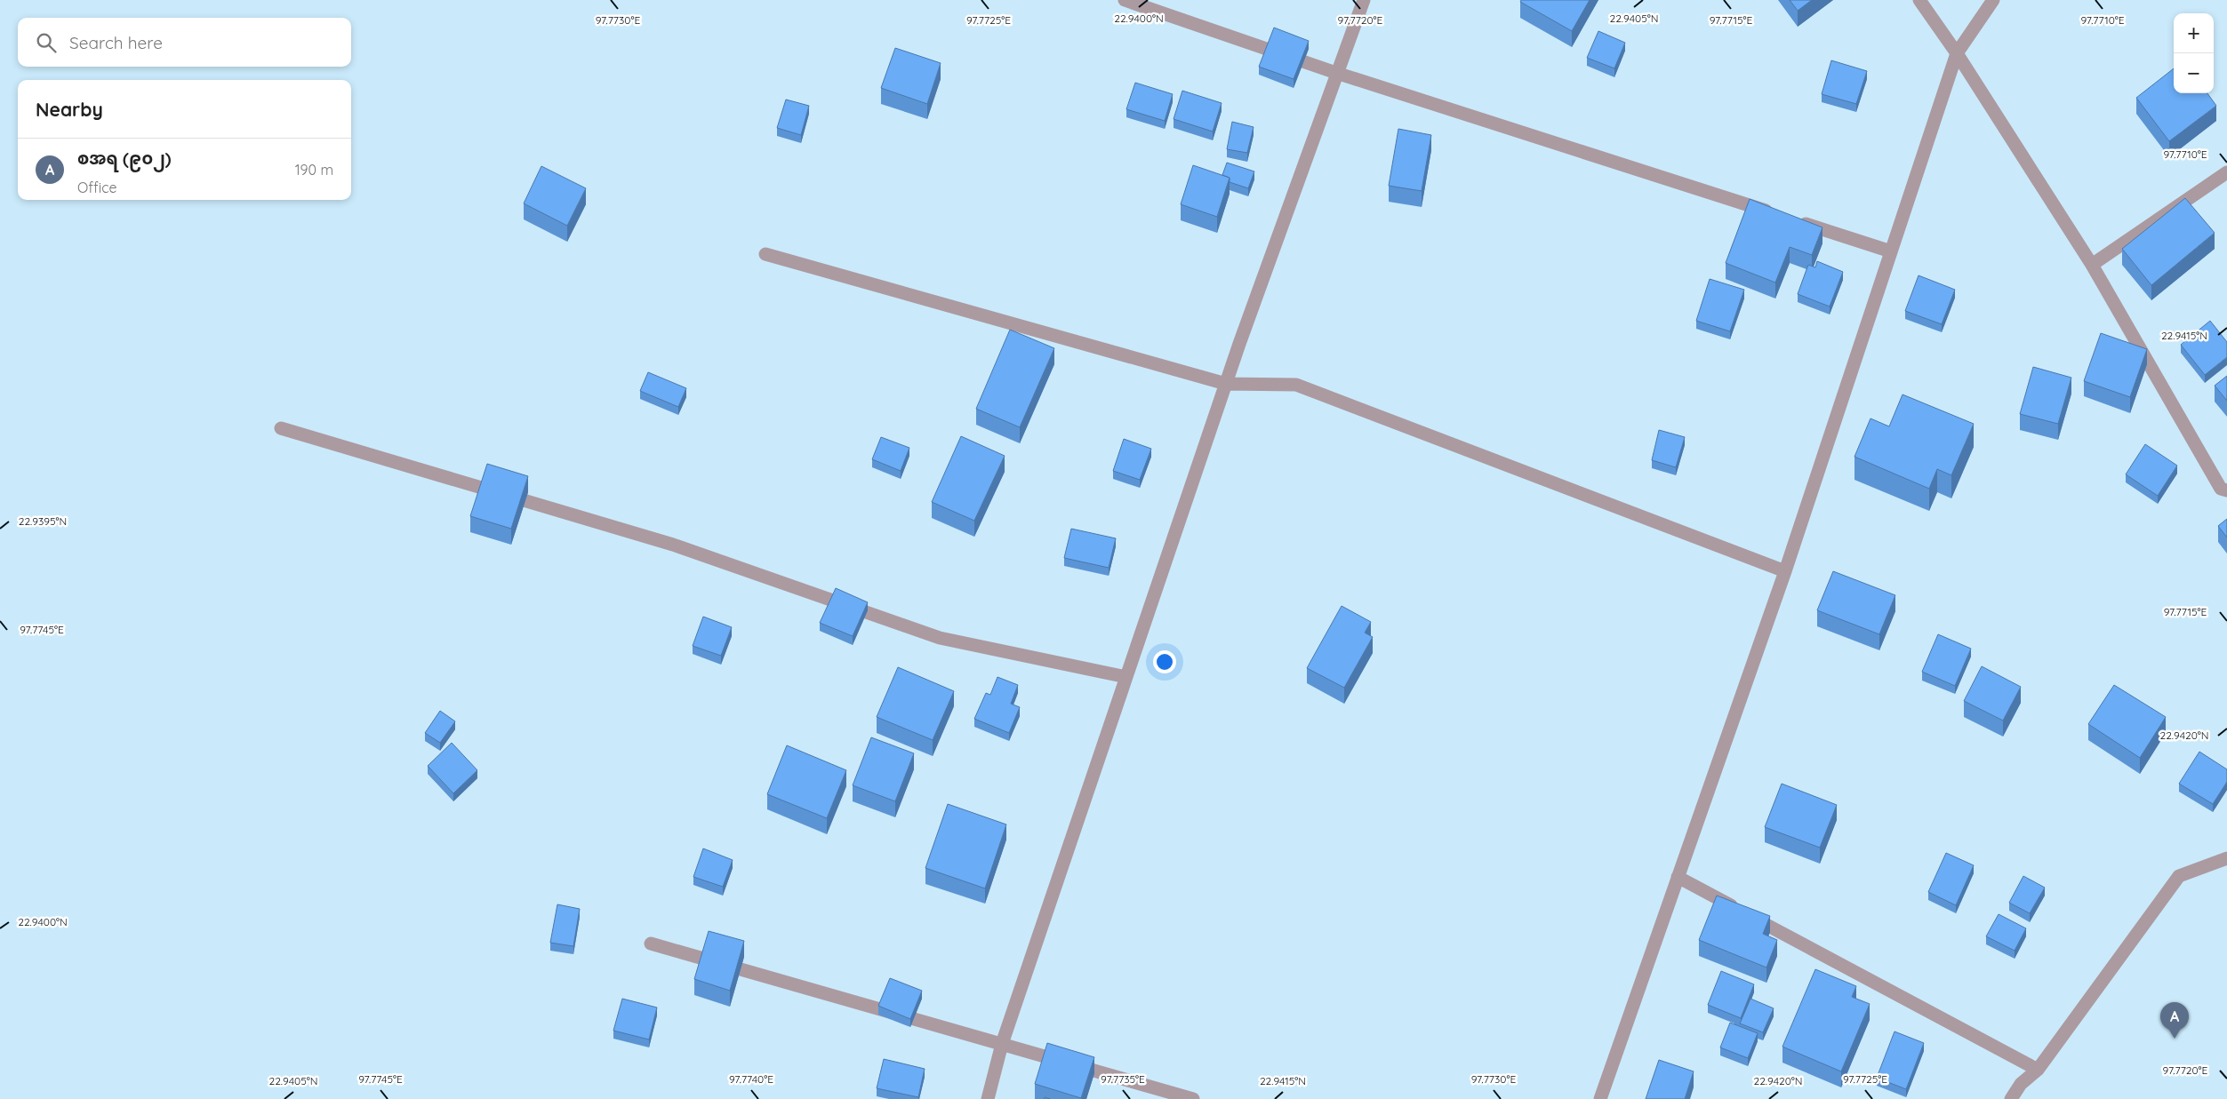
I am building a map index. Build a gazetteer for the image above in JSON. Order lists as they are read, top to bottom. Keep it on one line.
{"page":{"map_buttons":["+","−"],"search":"Search here","heading":"Nearby","list":[{"mark":"A","name":"စအရ (၉၀၂)","note":"Office","value":"190 m"}],"pins":"A"},"coordinates":["22.9400°N","22.9405°N","97.7730°E","97.7720°E","97.7715°E","97.7710°E","97.7725°E","22.9415°N","22.9395°N","97.7745°E","22.9420°N","97.7740°E","97.7735°E"]}
